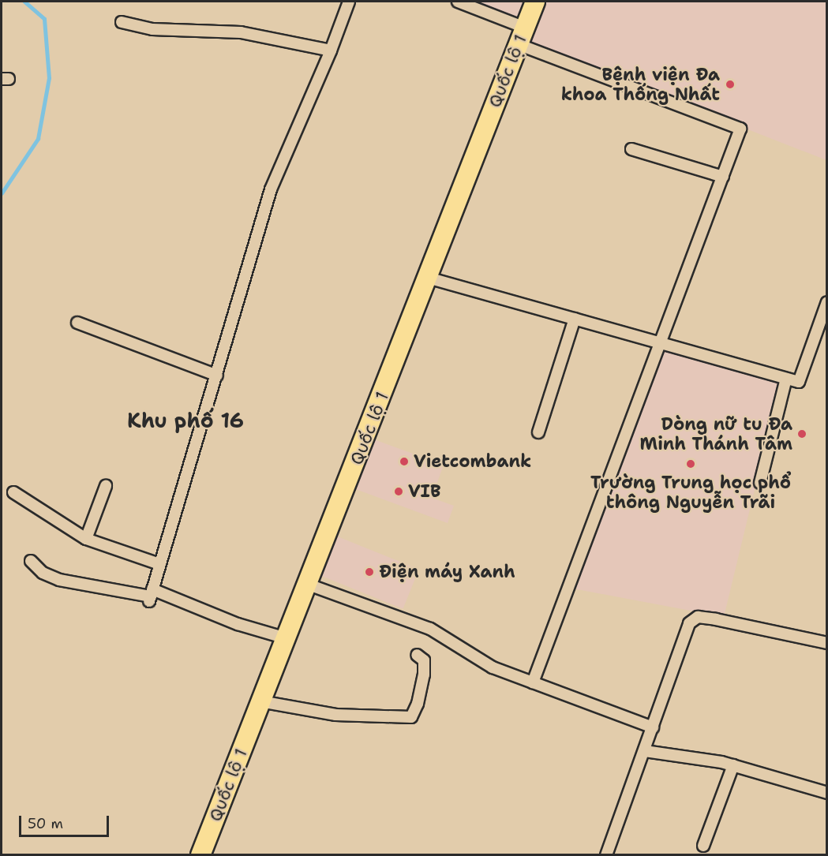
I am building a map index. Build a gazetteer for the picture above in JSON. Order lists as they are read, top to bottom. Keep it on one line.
{"streets":{"highway":["Quốc lộ 1"]},"districts":["Khu phố 16"],"places":["Bệnh viện Đa khoa Thống Nhất","Dòng nữ tu Đa Minh Thánh Tâm","Vietcombank","Trường Trung học phổ thông Nguyễn Trãi","VIB","Điện máy Xanh"],"scale_bar":"50 m"}
